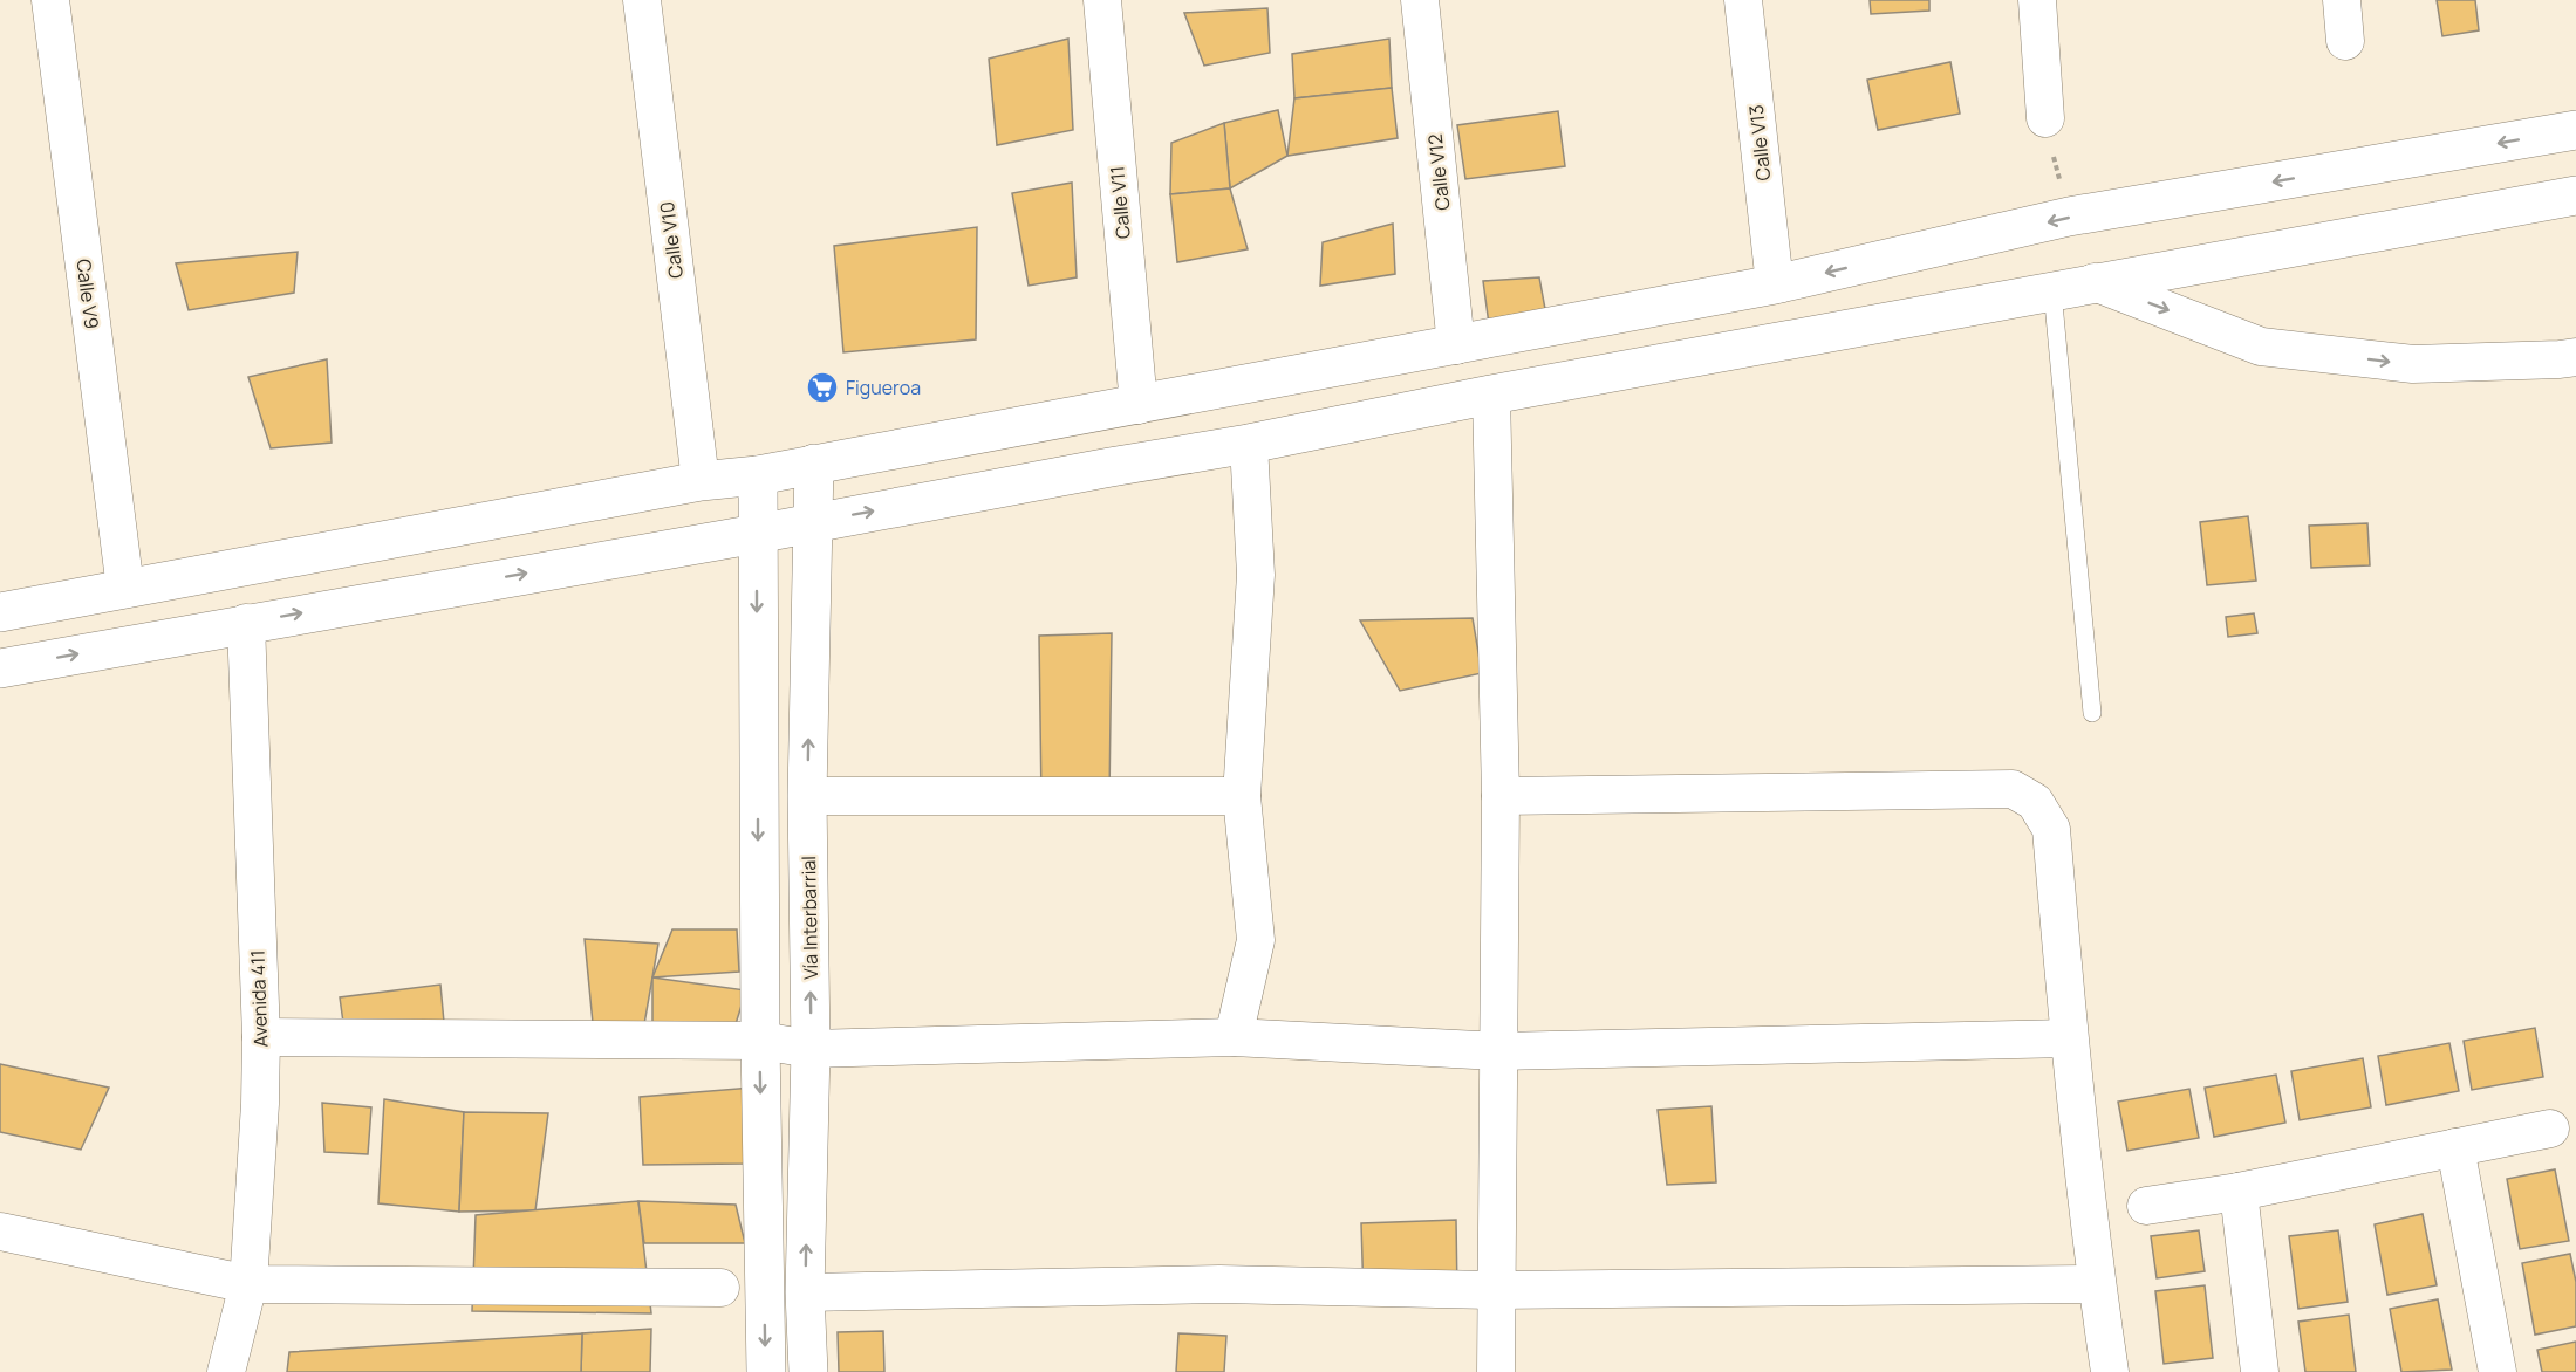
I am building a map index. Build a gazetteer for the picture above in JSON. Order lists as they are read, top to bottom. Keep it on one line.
{"streets":{"main road":["Vía Interbarrial"],"street":["Calle V13","Calle V12","Calle V11","Calle V10","Calle V9","Avenida 411"]},"places":{"supermarket":["Figueroa"]}}
